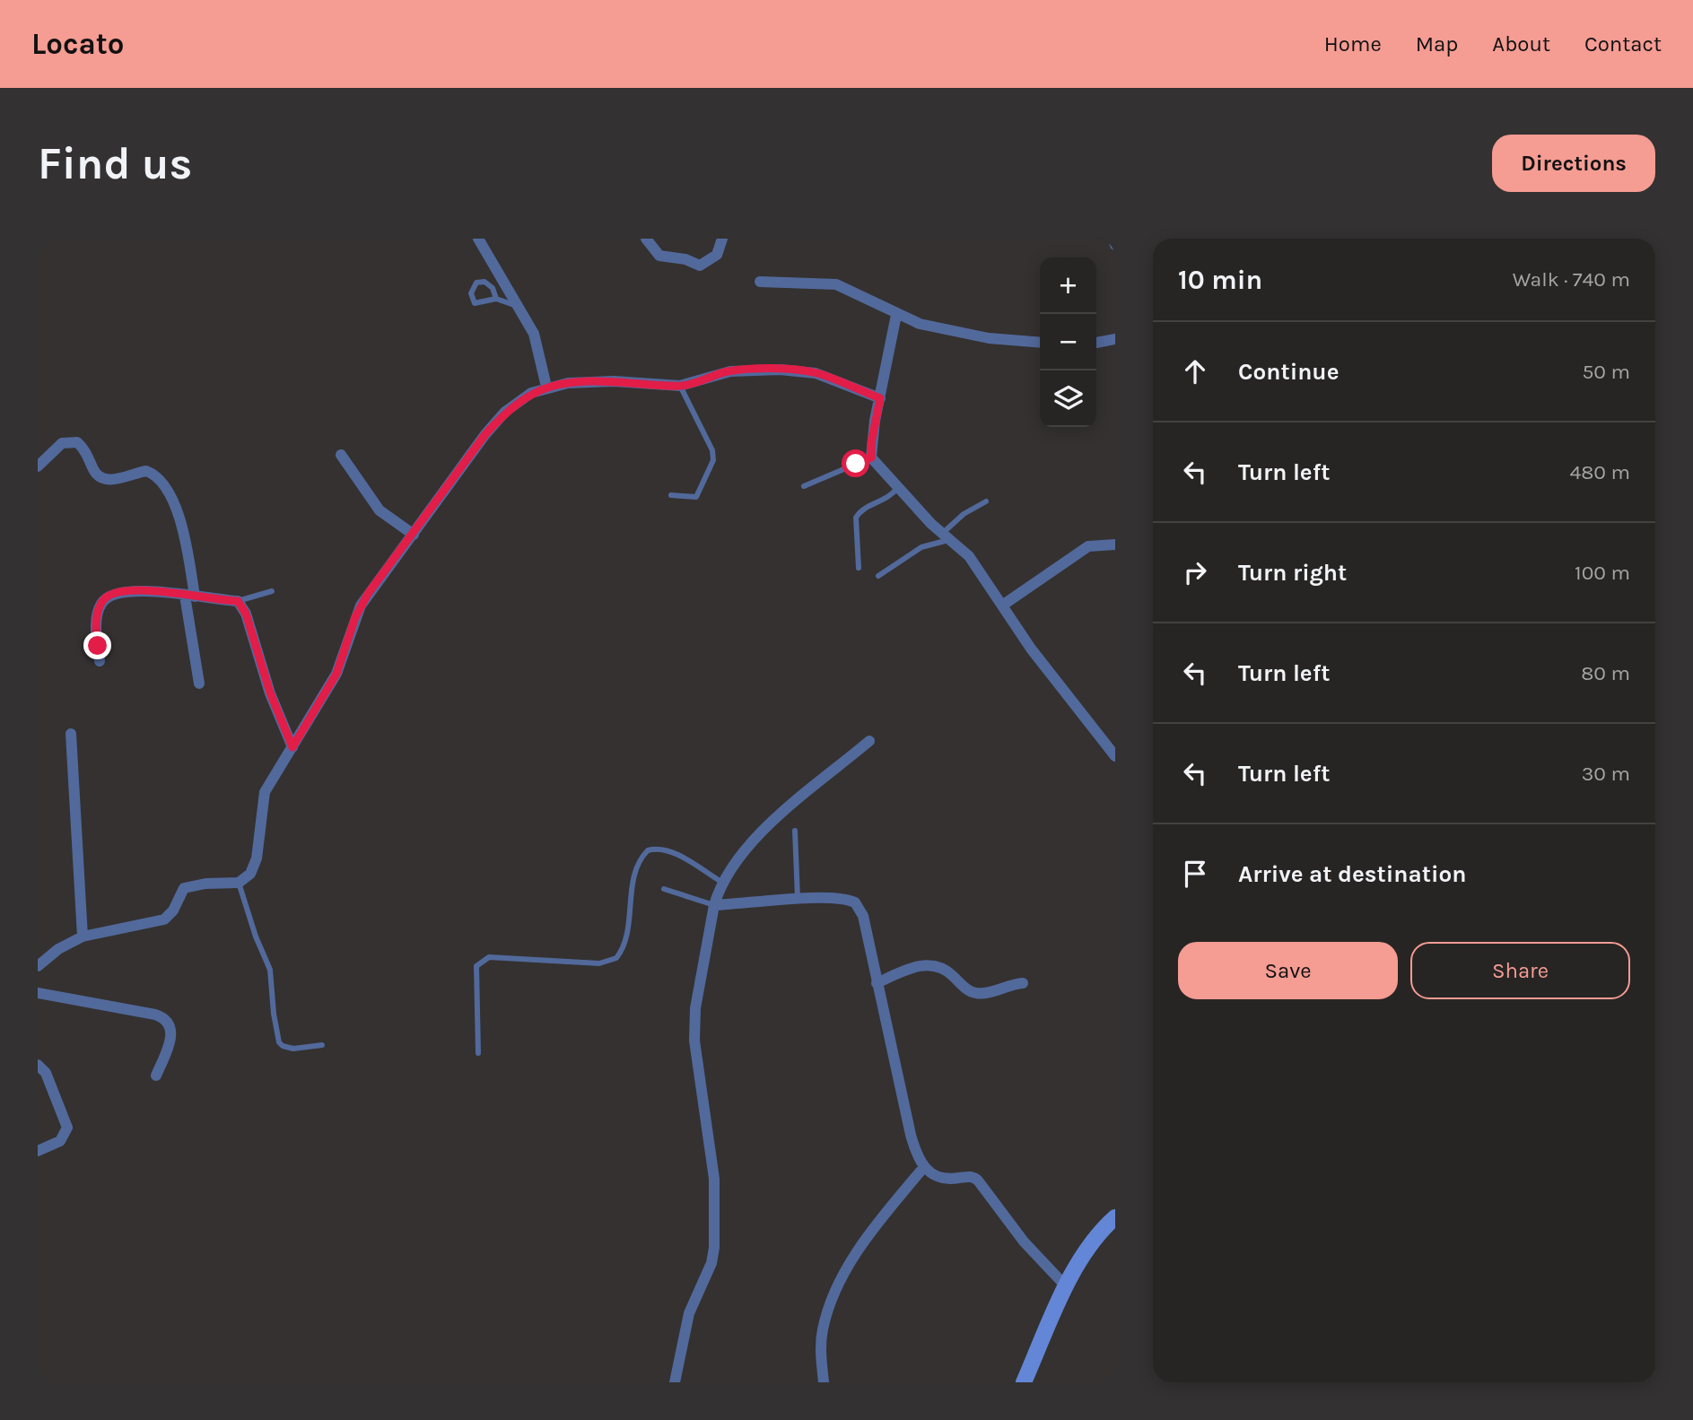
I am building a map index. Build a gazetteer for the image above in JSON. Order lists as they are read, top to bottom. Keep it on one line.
{"page":{"header":"Locato","nav":["Home","Map","About","Contact"],"buttons":["Directions",["Save","Share"]],"title":"Find us","heading":["10 min","Walk · 740 m"],"map_buttons":["+","−"],"list":[["Continue","50 m"],["Turn left","480 m"],["Turn right","100 m"],["Turn left","80 m"],["Turn left","30 m"],"Arrive at destination"]}}
